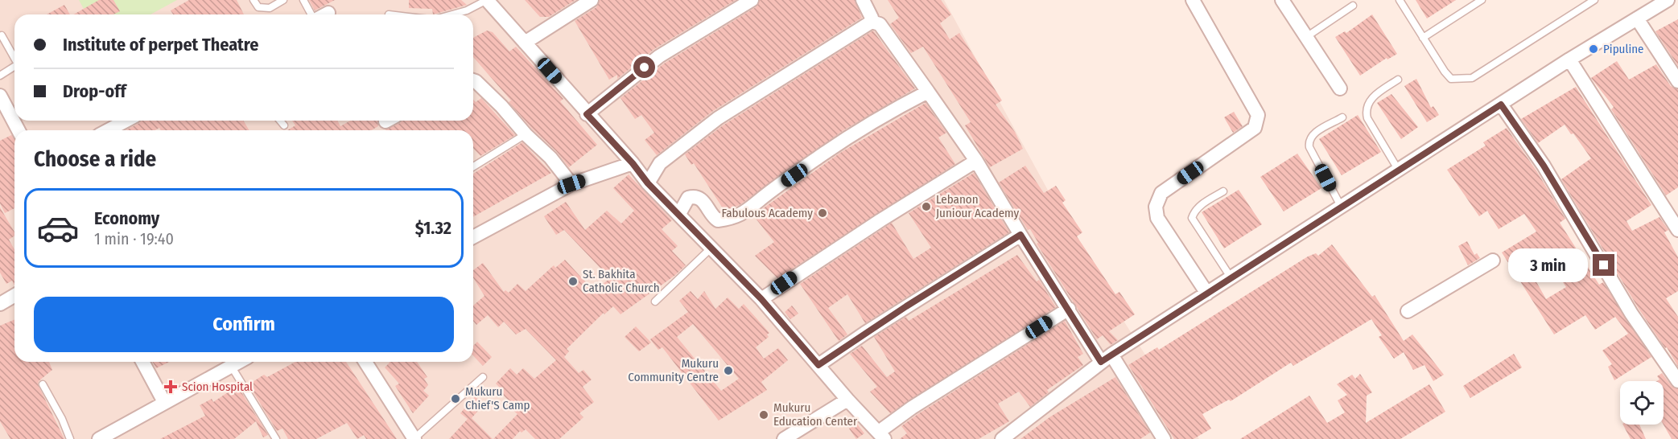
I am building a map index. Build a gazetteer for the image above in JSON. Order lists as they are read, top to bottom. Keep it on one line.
{"places":{"other":["Pipuline","Lebanon Juniour Academy","Fabulous Academy","St. Bakhita Catholic Church","Mukuru Community Centre","Mukuru Chief'S Camp","Mukuru Education Center"],"health":["Scion Hospital"]},"page":{"banner":["Institute of perpet Theatre","Drop-off"],"heading":"Choose a ride","list":[{"name":"Economy","note":"1 min · 19:40","value":"$1.32"}],"bubble":"3 min","buttons":"Confirm"}}
